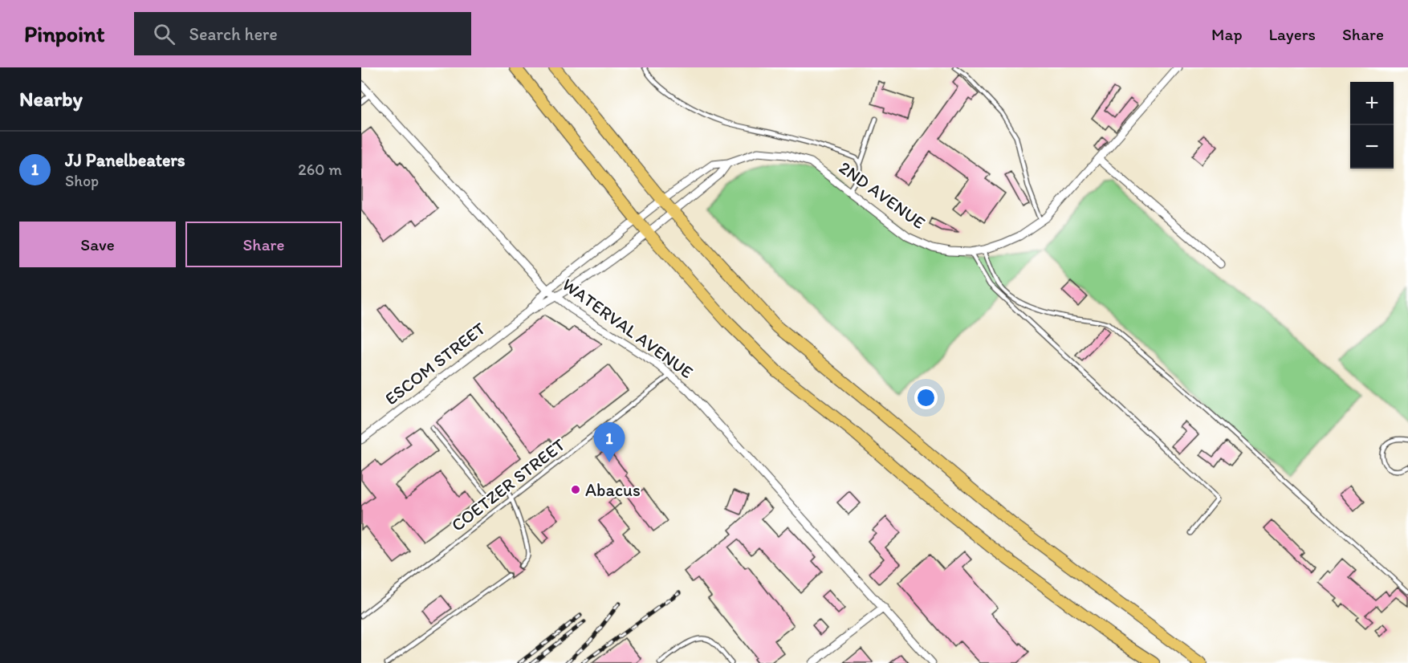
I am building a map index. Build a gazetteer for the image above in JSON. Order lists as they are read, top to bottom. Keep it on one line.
{"streets":{"street":["2ND AVENUE","WATERVAL AVENUE","ESCOM STREET"],"lane":["COETZER STREET"]},"crossings":[["2ND AVENUE","ESCOM STREET"],["WATERVAL AVENUE","ESCOM STREET"],["WATERVAL AVENUE","COETZER STREET"]],"places":["Abacus"],"page":{"header":"Pinpoint","search":"Search here","nav":["Map","Layers","Share"],"heading":"Nearby","map_buttons":["+","−"],"list":[{"mark":"1","name":"JJ Panelbeaters","note":"Shop","value":"260 m"}],"buttons":["Save","Share"],"pins":"1"}}
